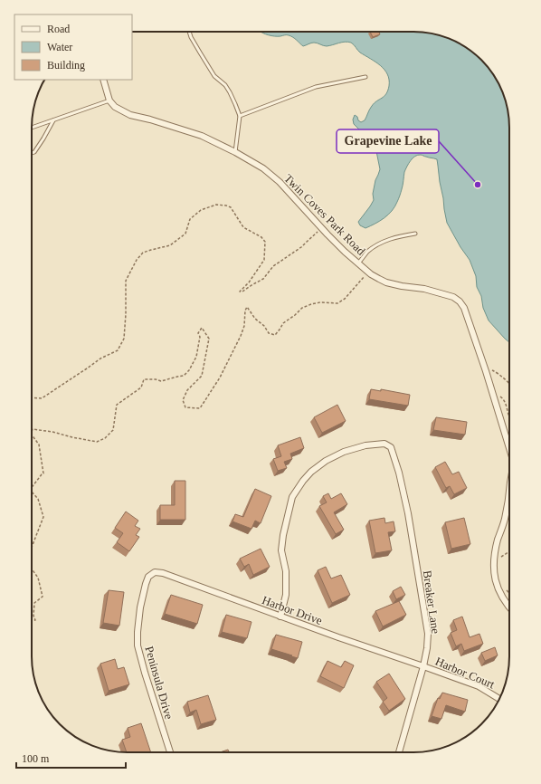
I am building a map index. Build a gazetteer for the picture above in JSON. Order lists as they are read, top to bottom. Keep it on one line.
{"streets":{"street":["Twin Coves Park Road","Breaker Lane","Harbor Drive","Harbor Court","Peninsula Drive"]},"crossings":[["Breaker Lane","Harbor Drive"],["Breaker Lane","Harbor Court"],["Harbor Drive","Harbor Court"],["Harbor Drive","Peninsula Drive"]],"places":["Grapevine Lake"],"legend":["Road","Water","Building"],"scale_bar":"100 m"}
